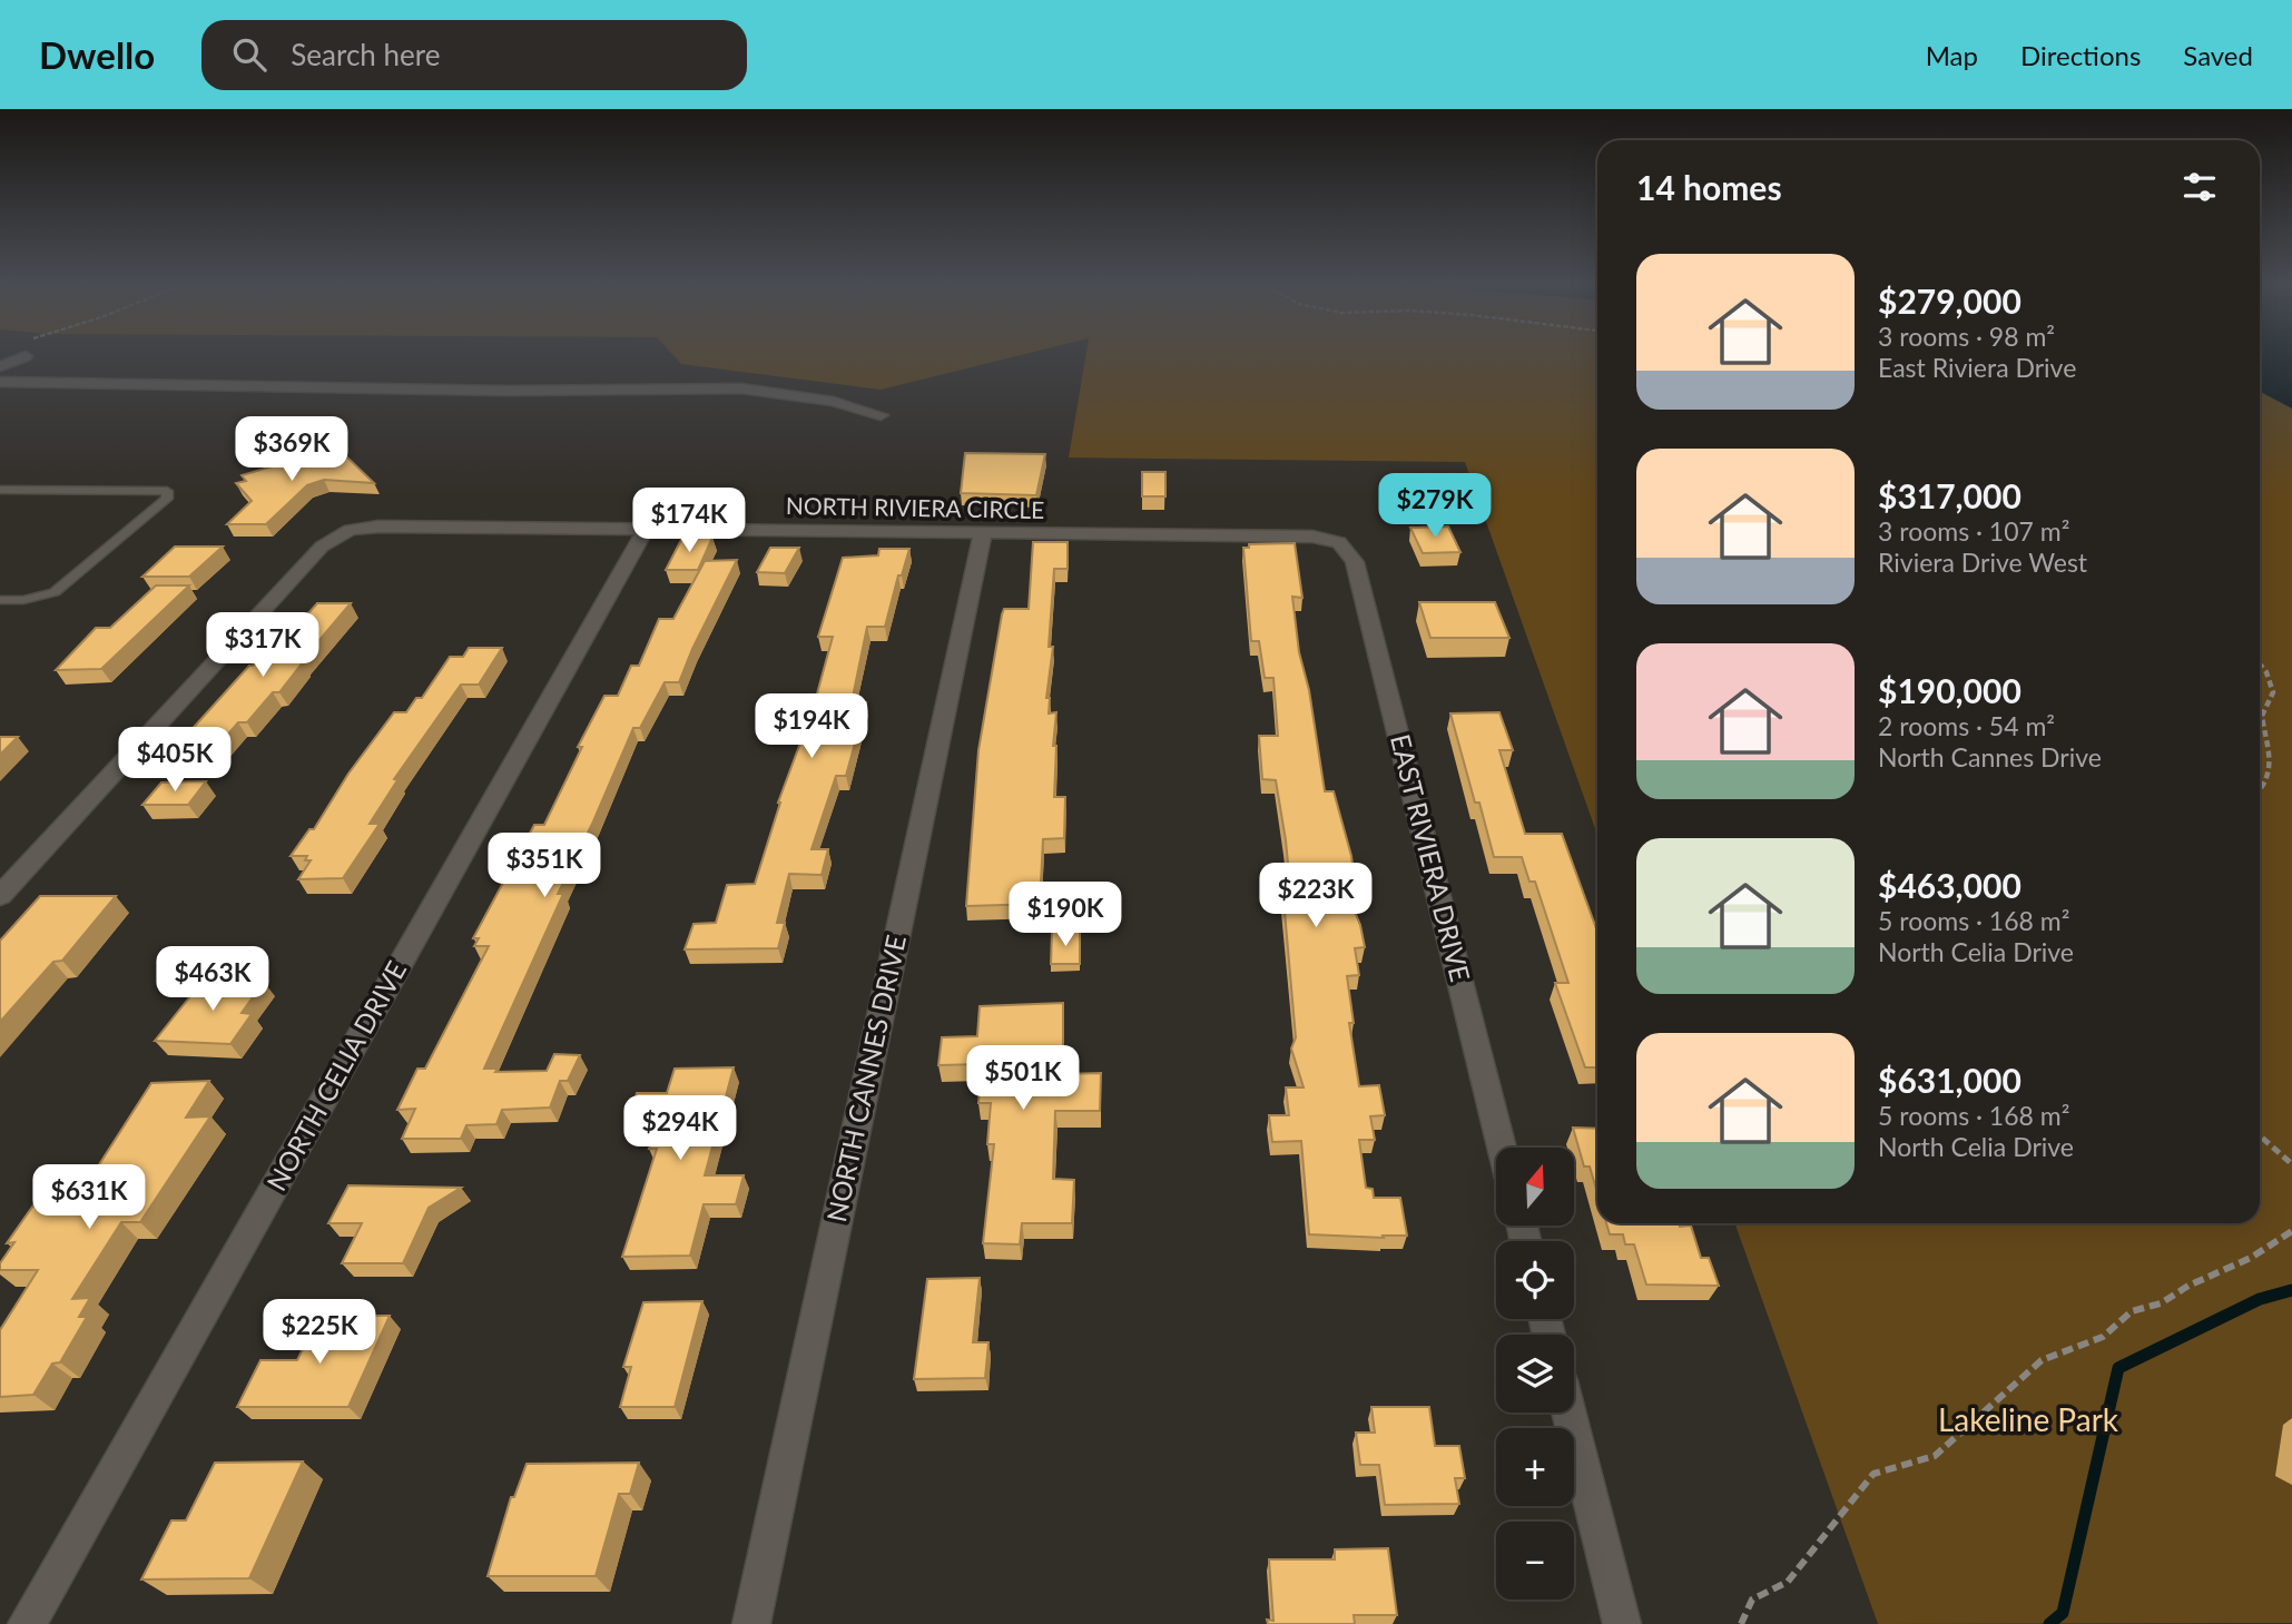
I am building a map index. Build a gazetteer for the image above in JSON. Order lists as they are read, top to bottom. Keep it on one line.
{"streets":{"street":["NORTH RIVIERA CIRCLE","EAST RIVIERA DRIVE","NORTH CELIA DRIVE","NORTH CANNES DRIVE"]},"crossings":[["NORTH RIVIERA CIRCLE","EAST RIVIERA DRIVE"],["NORTH RIVIERA CIRCLE","NORTH CELIA DRIVE"],["NORTH RIVIERA CIRCLE","NORTH CANNES DRIVE"]],"parks":["Lakeline Park"],"north":"top","page":{"header":"Dwello","search":"Search here","nav":["Map","Directions","Saved"],"heading":"14 homes","list":[{"name":"$279,000","note":"3 rooms · 98 m² · East Riviera Drive"},{"name":"$317,000","note":"3 rooms · 107 m² · Riviera Drive West"},{"name":"$190,000","note":"2 rooms · 54 m² · North Cannes Drive"},{"name":"$463,000","note":"5 rooms · 168 m² · North Celia Drive"},{"name":"$631,000","note":"5 rooms · 168 m² · North Celia Drive"}],"price":["$369K","$279K","$174K","$317K","$194K","$405K","$351K","$223K","$190K","$463K","$501K","$294K","$631K","$225K"],"map_buttons":["+","−"]}}
